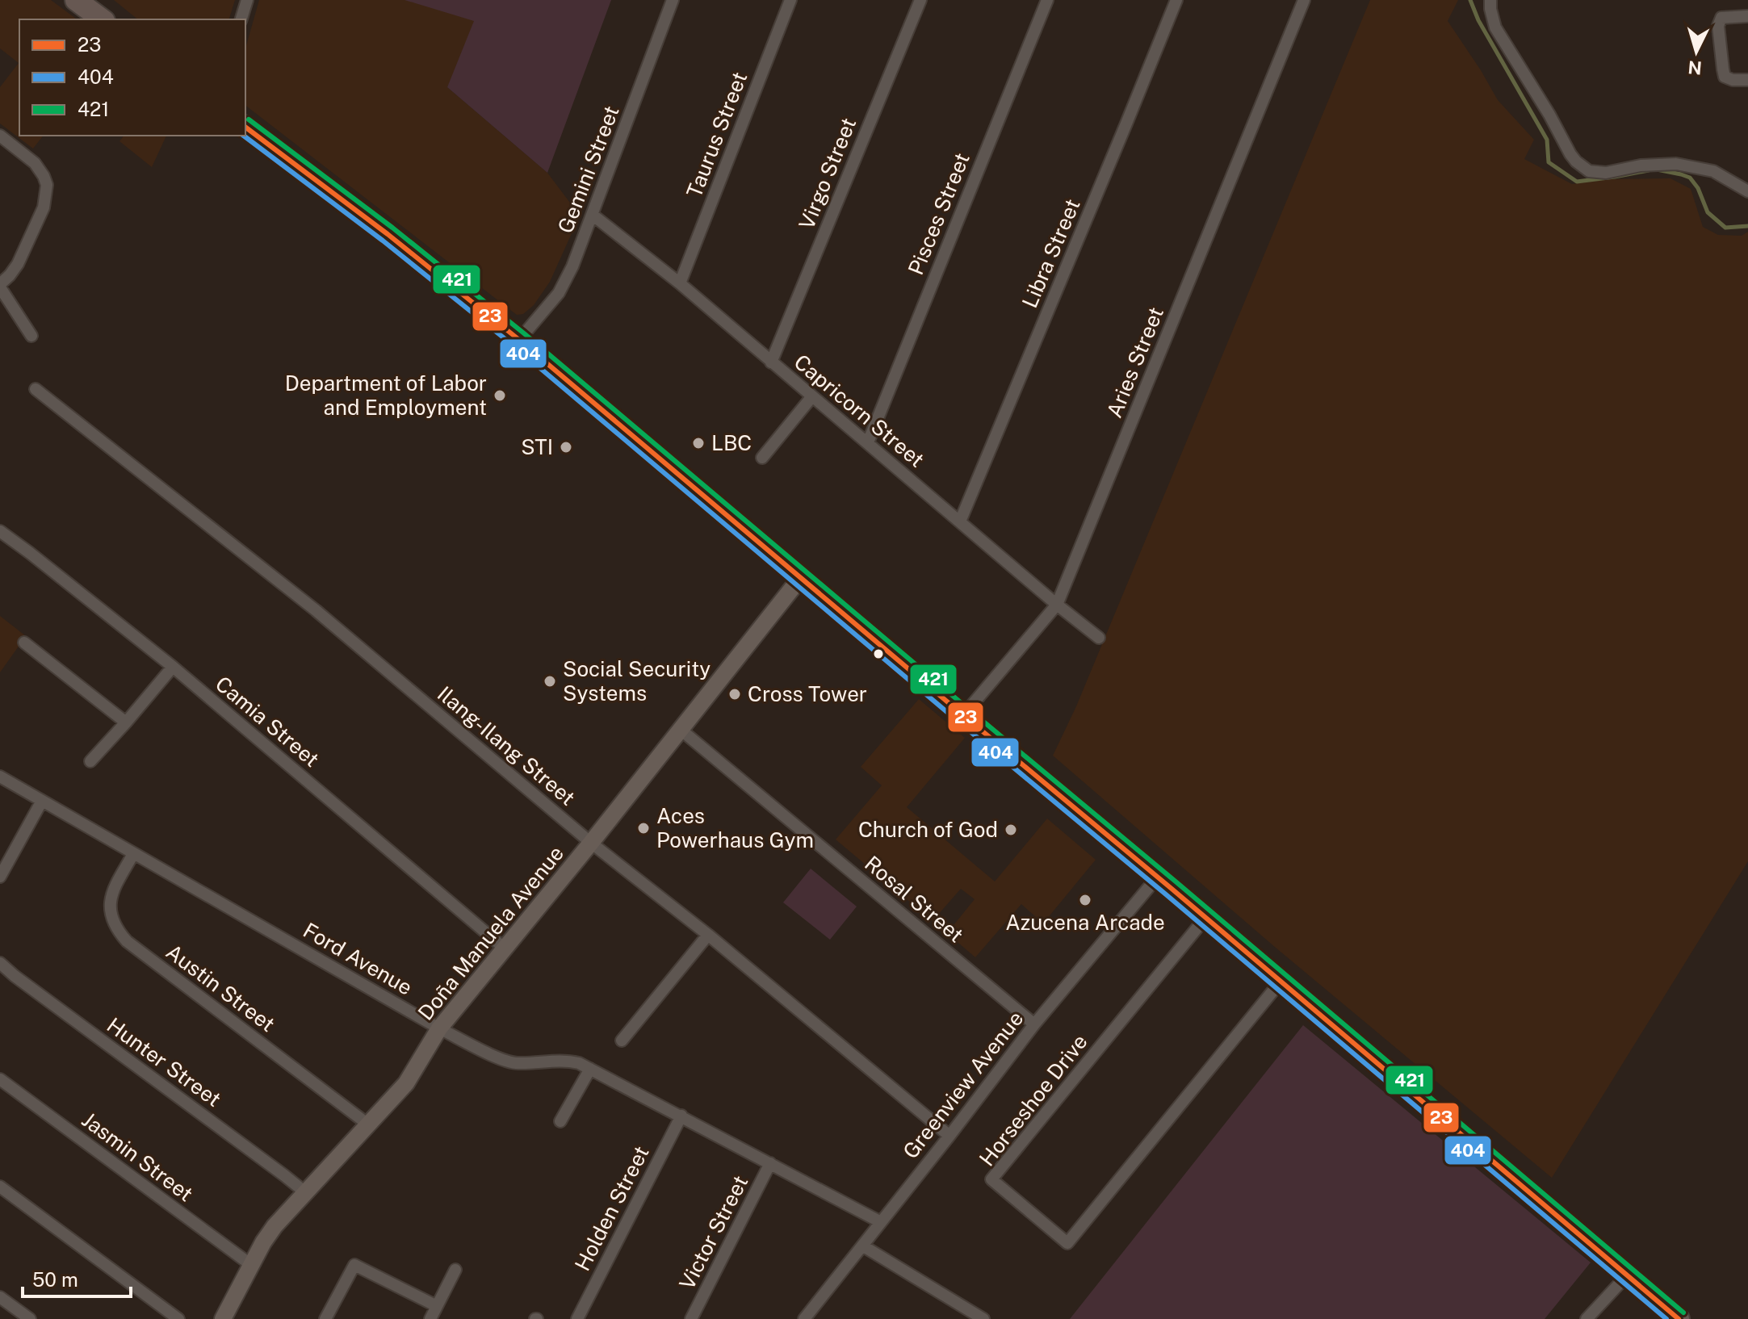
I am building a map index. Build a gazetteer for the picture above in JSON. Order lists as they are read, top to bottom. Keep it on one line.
{"streets":{"street":["Taurus Street","Gemini Street","Virgo Street","Pisces Street","Libra Street","Aries Street","Capricorn Street","Camia Street","Ilang-Ilang Street","Rosal Street","Doña Manuela Avenue","Ford Avenue","Austin Street","Hunter Street","Greenview Avenue","Horseshoe Drive","Jasmin Street","Holden Street","Victor Street"]},"crossings":[["Taurus Street","Capricorn Street"],["Gemini Street","Capricorn Street"],["Virgo Street","Capricorn Street"],["Pisces Street","Capricorn Street"],["Libra Street","Capricorn Street"],["Aries Street","Capricorn Street"],["Camia Street","Doña Manuela Avenue"],["Ilang-Ilang Street","Doña Manuela Avenue"],["Ilang-Ilang Street","Greenview Avenue"],["Rosal Street","Doña Manuela Avenue"],["Rosal Street","Greenview Avenue"],["Doña Manuela Avenue","Ford Avenue"],["Doña Manuela Avenue","Austin Street"],["Doña Manuela Avenue","Hunter Street"],["Doña Manuela Avenue","Jasmin Street"],["Ford Avenue","Austin Street"],["Ford Avenue","Greenview Avenue"],["Ford Avenue","Holden Street"],["Ford Avenue","Victor Street"]],"places":["Department of Labor and Employment","LBC","STI","Social Security Systems","Cross Tower","Aces Powerhaus Gym","Church of God","Azucena Arcade"],"lines":["transit line 421","transit line 23","transit line 404"],"legend":["23","404","421"],"scale_bar":"50 m","north":"bottom"}
